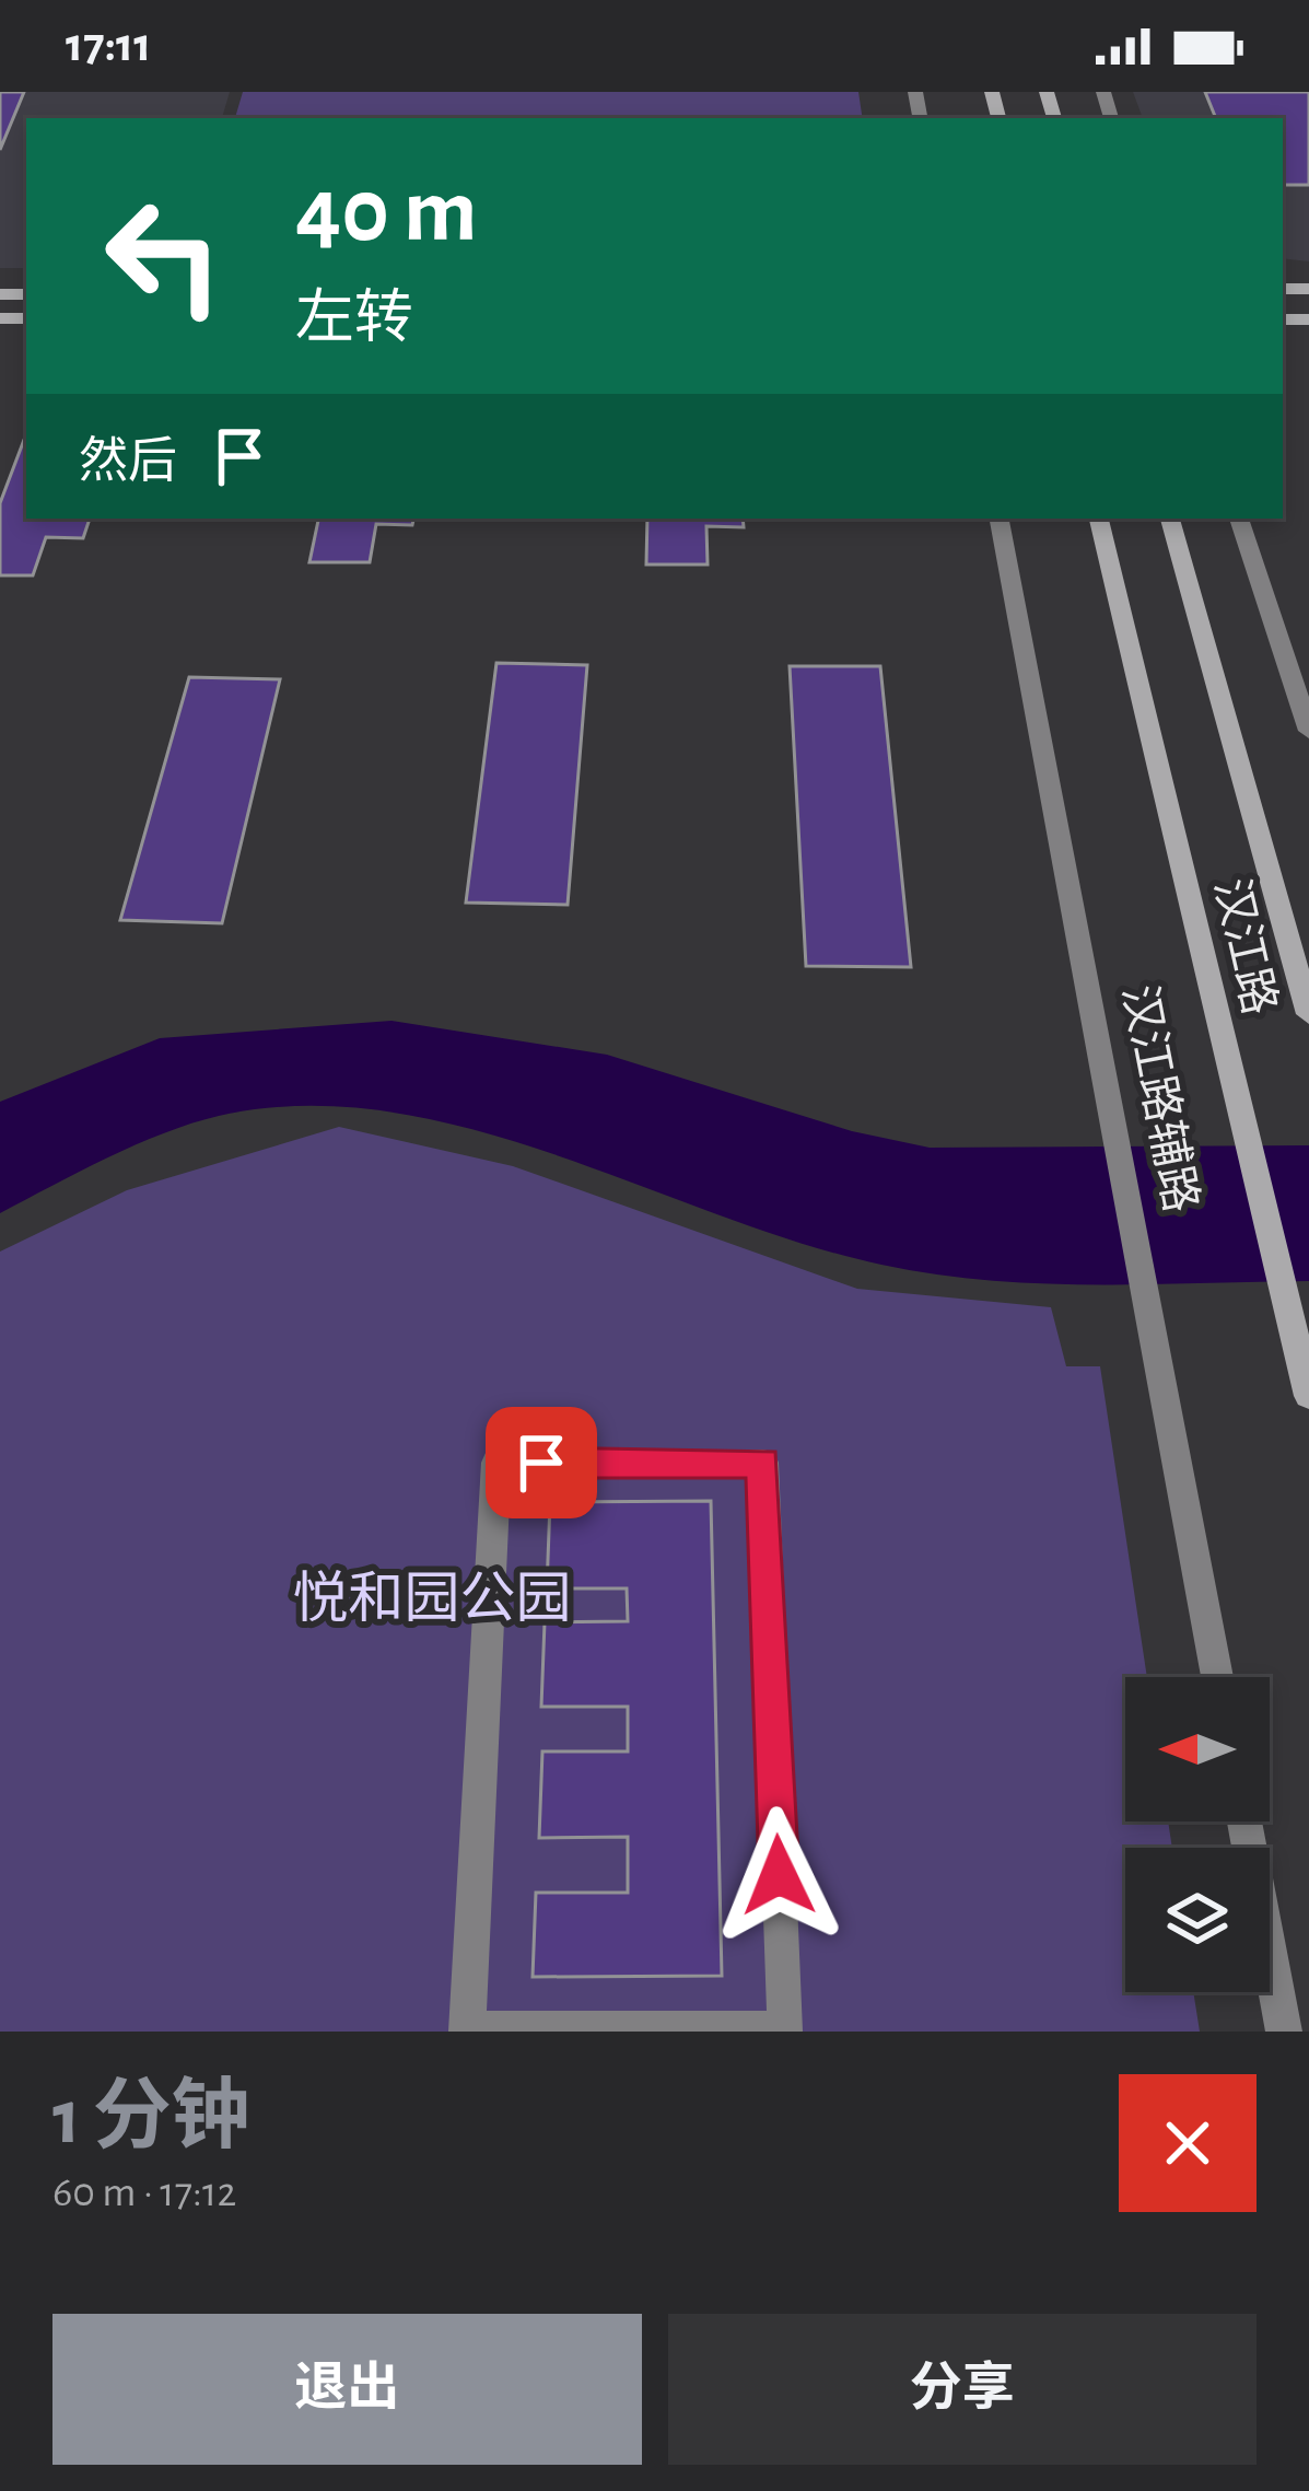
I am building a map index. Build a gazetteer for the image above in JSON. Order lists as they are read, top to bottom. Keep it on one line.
{"streets":{"street":["汉江路","汉江路辅路"]},"parks":["悦和园公园"],"north":"left","page":{"status":"17:11","turn":["40 m","左转"],"then":"然后","heading":["1 分钟","60 m · 17:12"],"buttons":["退出","分享"]}}
